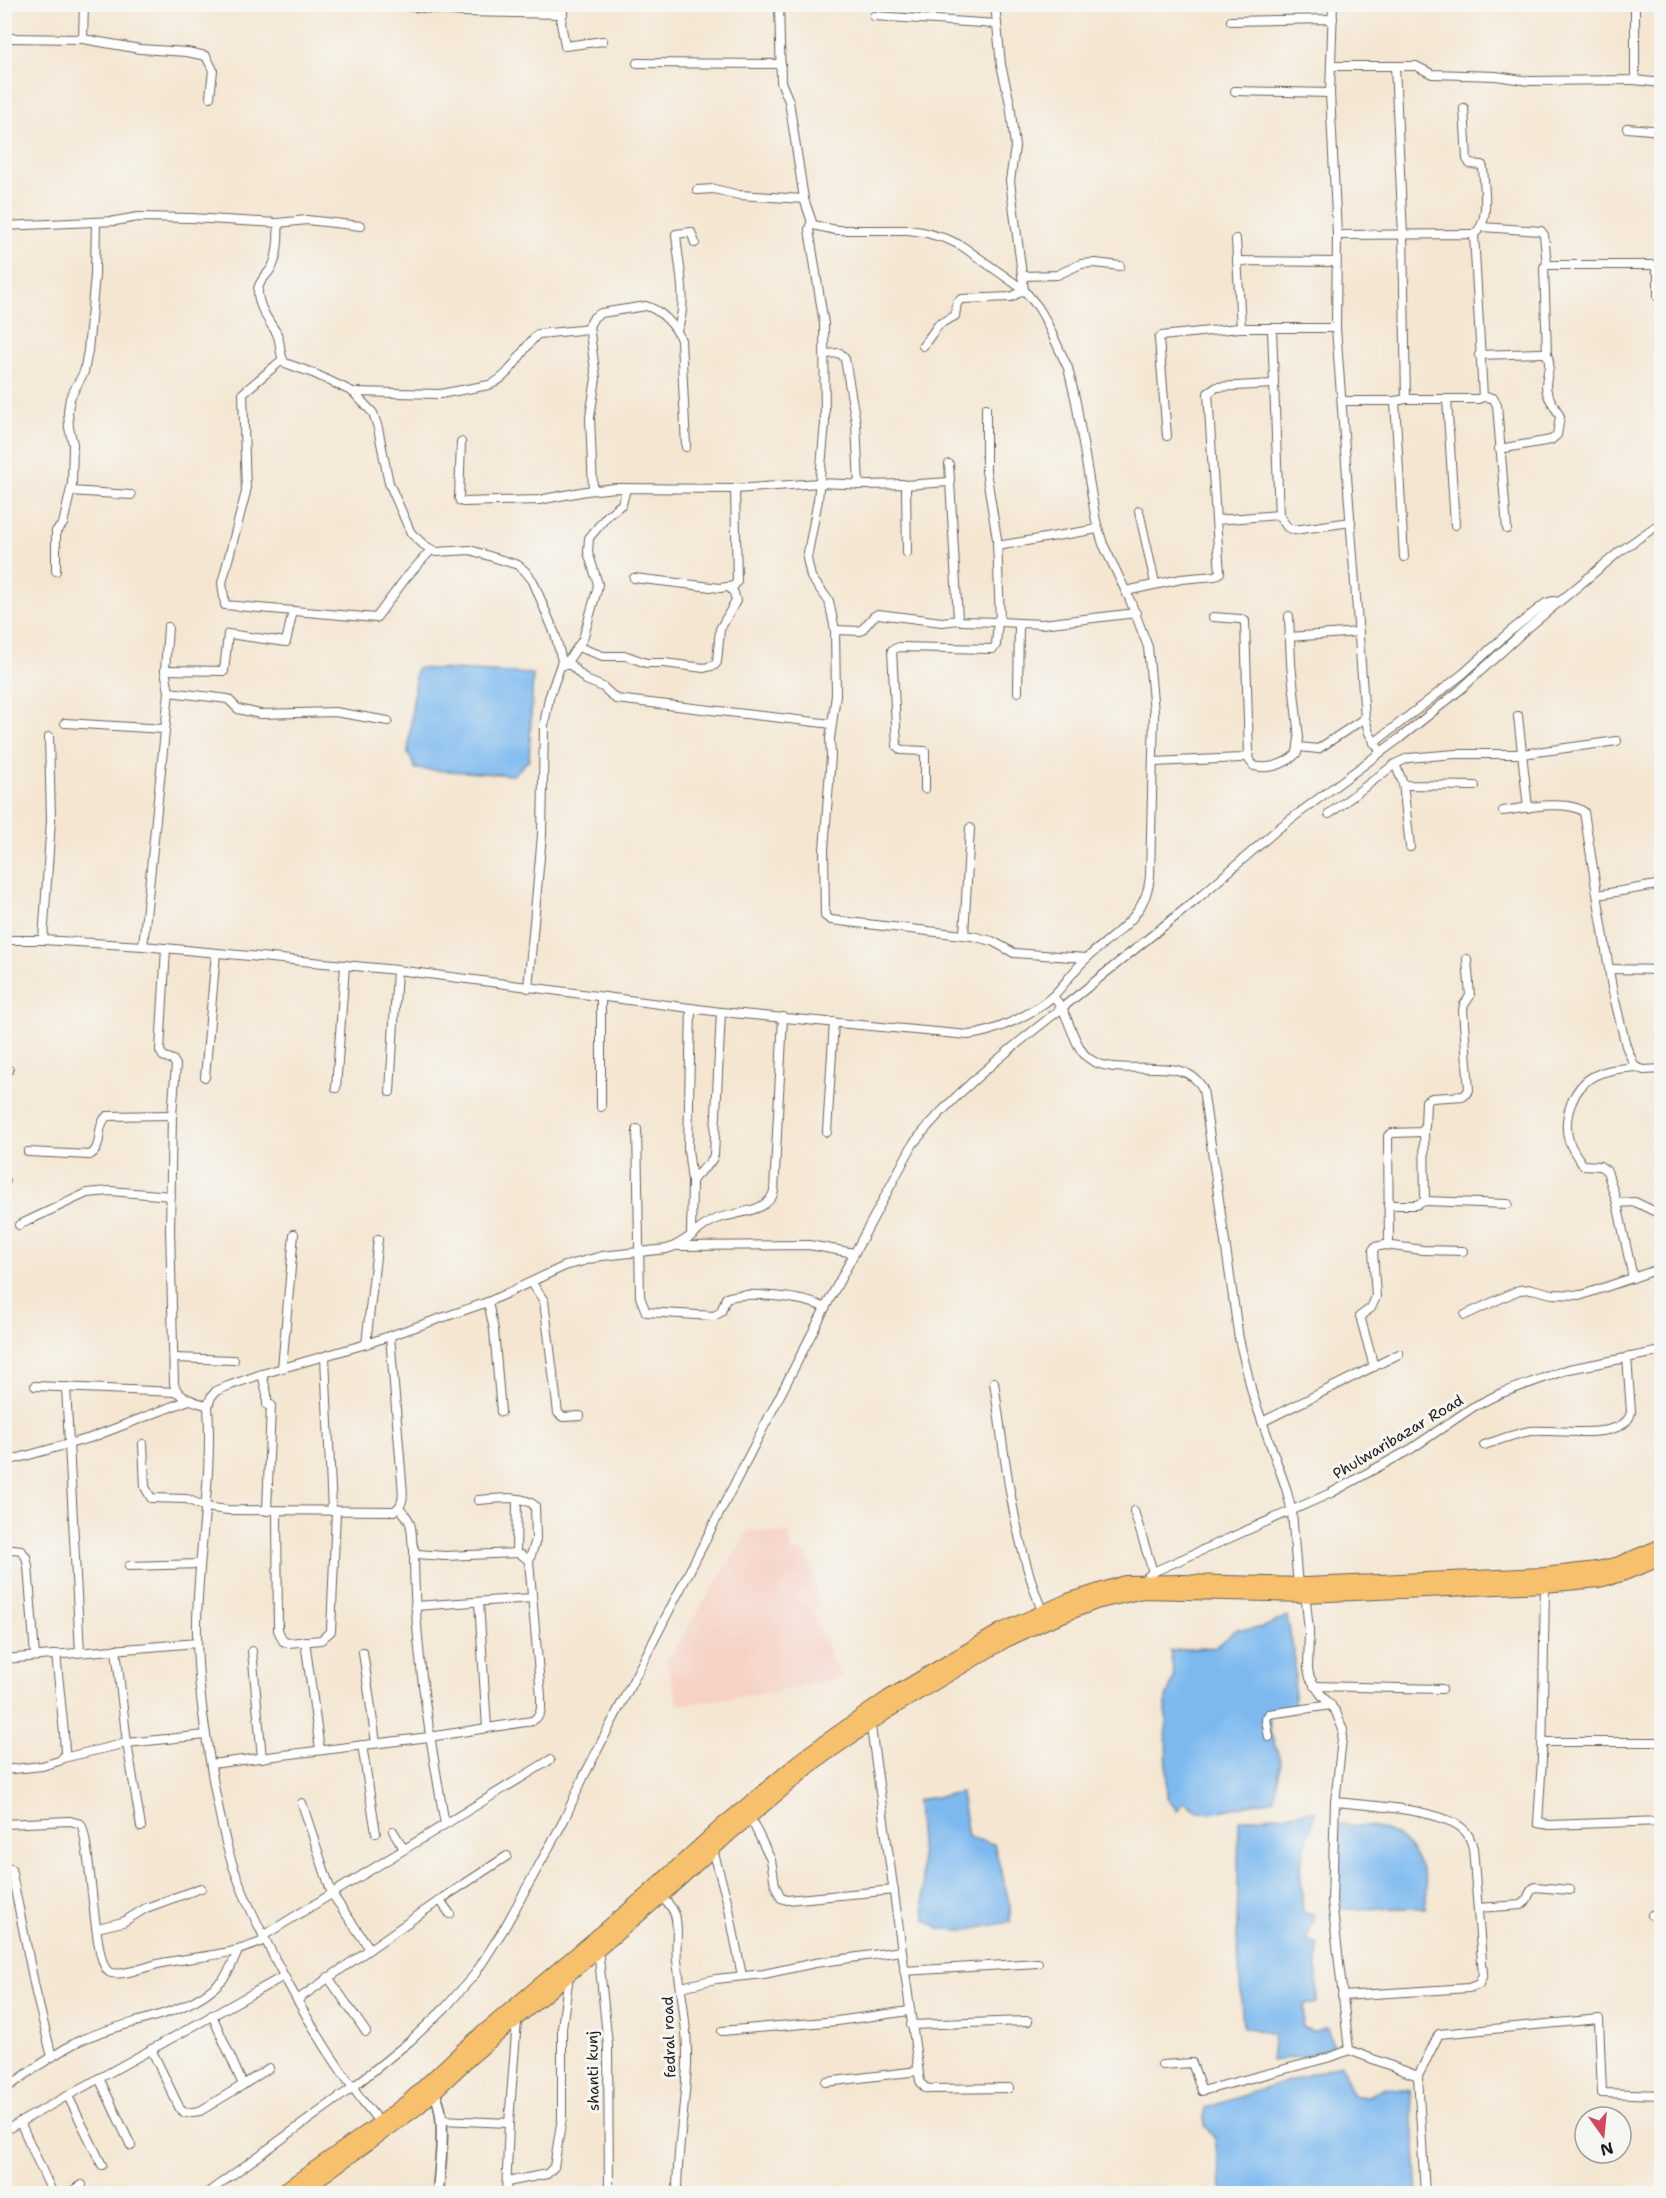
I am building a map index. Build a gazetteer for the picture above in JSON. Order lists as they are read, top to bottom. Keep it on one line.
{"streets":{"street":["Phulwaribazar Road","fedral road","shanti kunj"]},"north":"bottom"}
